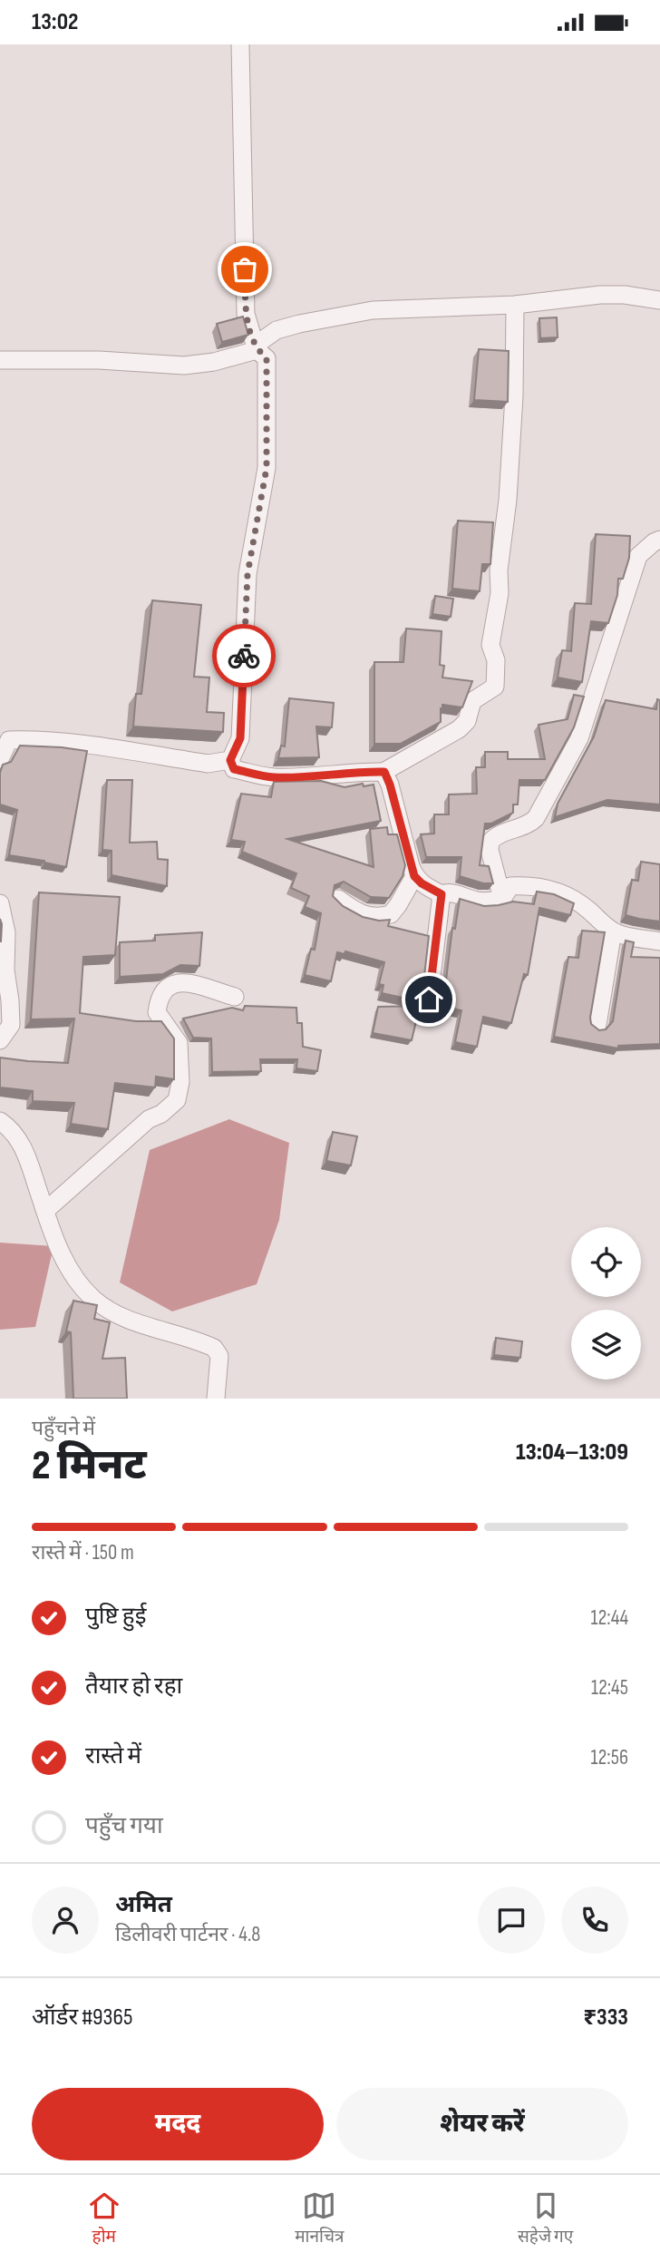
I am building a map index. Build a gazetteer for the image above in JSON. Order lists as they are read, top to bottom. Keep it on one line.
{"page":{"status":"13:02","heading":["2 मिनट","पहुँचने में","13:04–13:09"],"panel":["अमित","डिलीवरी पार्टनर · 4.8","ऑर्डर #9365","₹333"],"bar":"रास्ते में · 150 m","list":[["पुष्टि हुई","12:44"],["तैयार हो रहा","12:45"],["रास्ते में","12:56"],"पहुँच गया"],"buttons":["मदद","शेयर करें"],"tabs":["होम","मानचित्र","सहेजे गए"]}}
